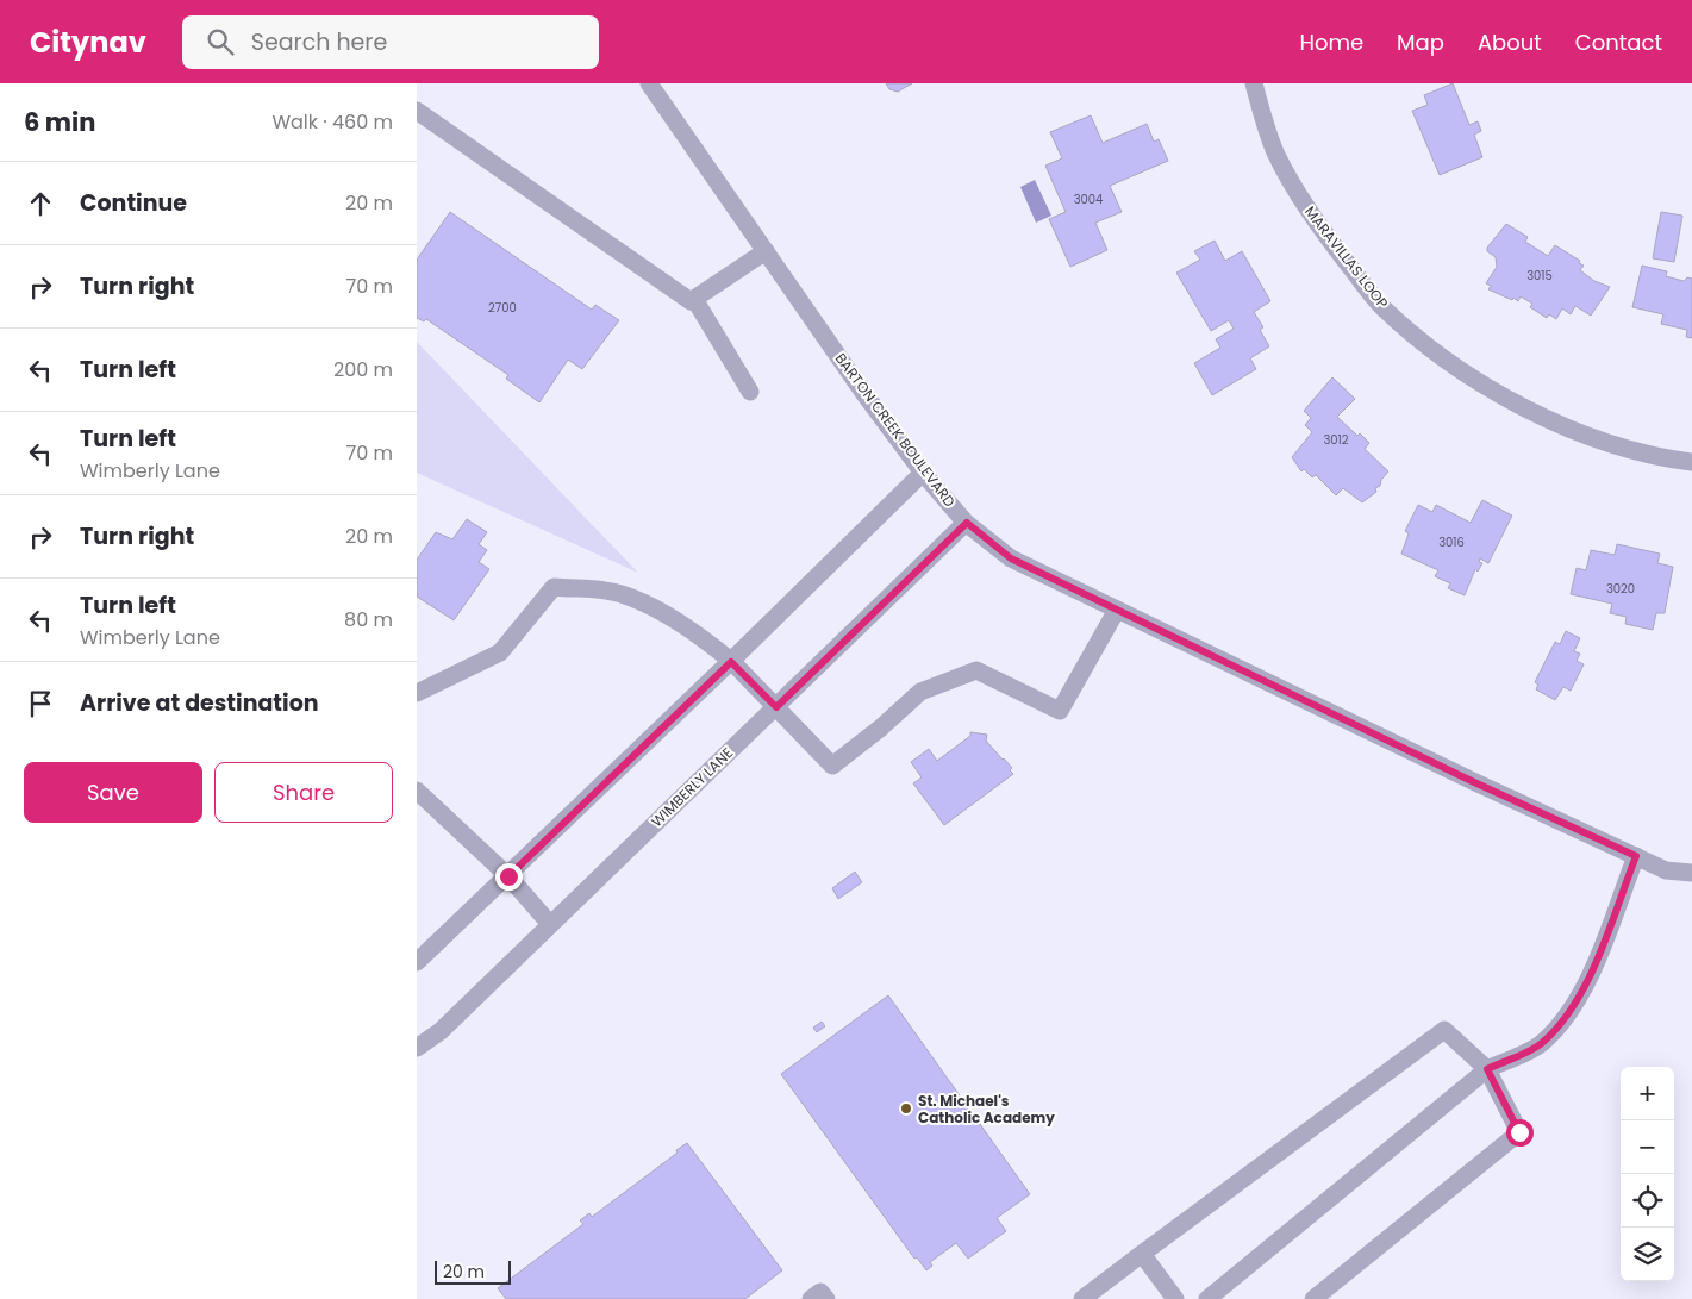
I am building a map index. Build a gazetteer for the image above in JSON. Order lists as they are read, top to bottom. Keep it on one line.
{"streets":{"street":["MARAVILLAS LOOP","BARTON CREEK BOULEVARD","WIMBERLY LANE"]},"crossings":[["BARTON CREEK BOULEVARD","WIMBERLY LANE"]],"places":["St. Michael's Catholic Academy"],"house_numbers":["3004","3015","2700","3012","3016","3020"],"scale_bar":"20 m","page":{"header":"Citynav","search":"Search here","nav":["Home","Map","About","Contact"],"heading":["6 min","Walk · 460 m"],"list":[["Continue","20 m"],["Turn right","70 m"],["Turn left","200 m"],["Turn left","Wimberly Lane","70 m"],["Turn right","20 m"],["Turn left","Wimberly Lane","80 m"],"Arrive at destination"],"buttons":["Save","Share"],"map_buttons":["+","−"],"scale":"20 m"}}
